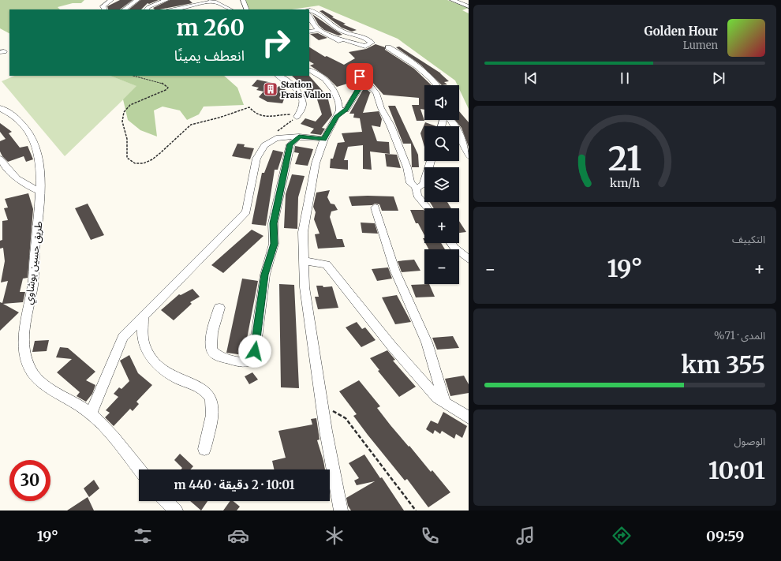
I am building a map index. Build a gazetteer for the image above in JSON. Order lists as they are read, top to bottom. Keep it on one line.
{"streets":{"street":["طريق حسين بوشاوي"]},"places":{"building":["Station Frais Vallon"]},"page":{"turn":["260 m","انعطف يمينًا"],"song":["Golden Hour","Lumen"],"map_buttons":["+","−"],"tile":["التكييف",["المدى · 71%","355 km"],["الوصول","10:01"]],"heat":["−","19°","+"],"limit":"30","trip":"10:01 · 2 دقيقة · 440 m","tabs":["09:59","19°"],"gauge":["21","km/h"]}}
